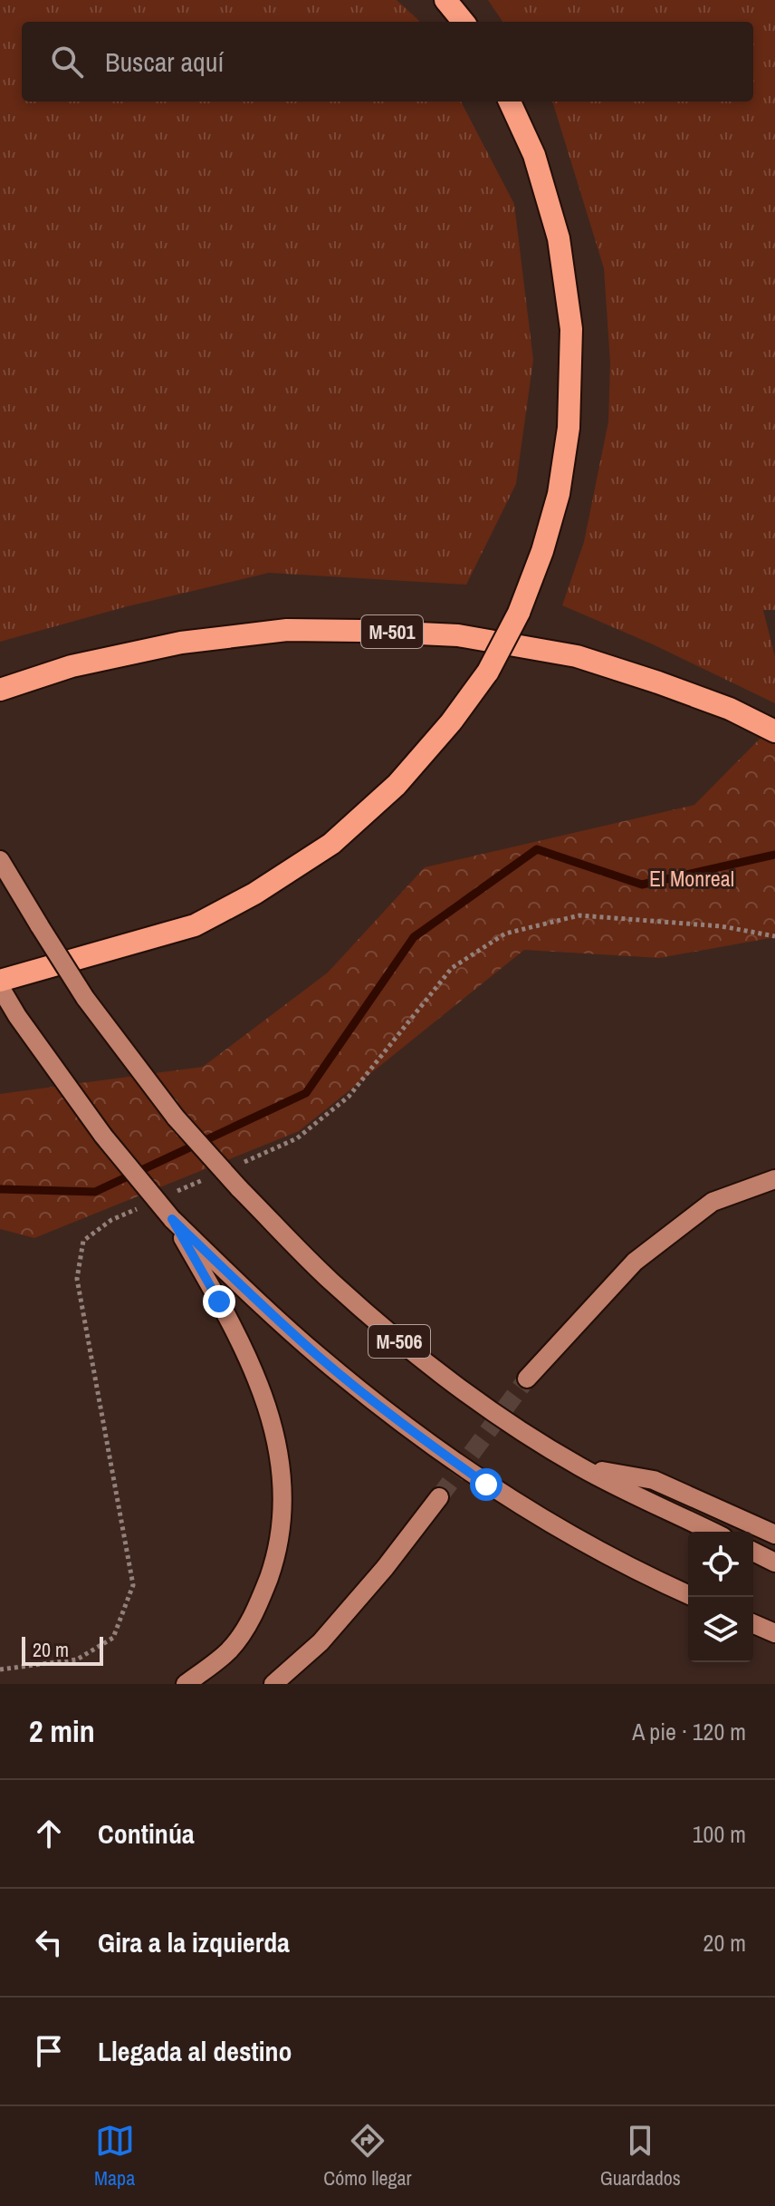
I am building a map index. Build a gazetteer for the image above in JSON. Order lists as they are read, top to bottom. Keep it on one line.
{"streets":{"highway":["M-501"],"main road":["M-506"]},"parks":["El Monreal"],"scale_bar":"20 m","page":{"search":"Buscar aquí","scale":"20 m","heading":["2 min","A pie · 120 m"],"list":[["Continúa","100 m"],["Gira a la izquierda","20 m"],"Llegada al destino"],"nav":["Mapa","Cómo llegar","Guardados"]}}
